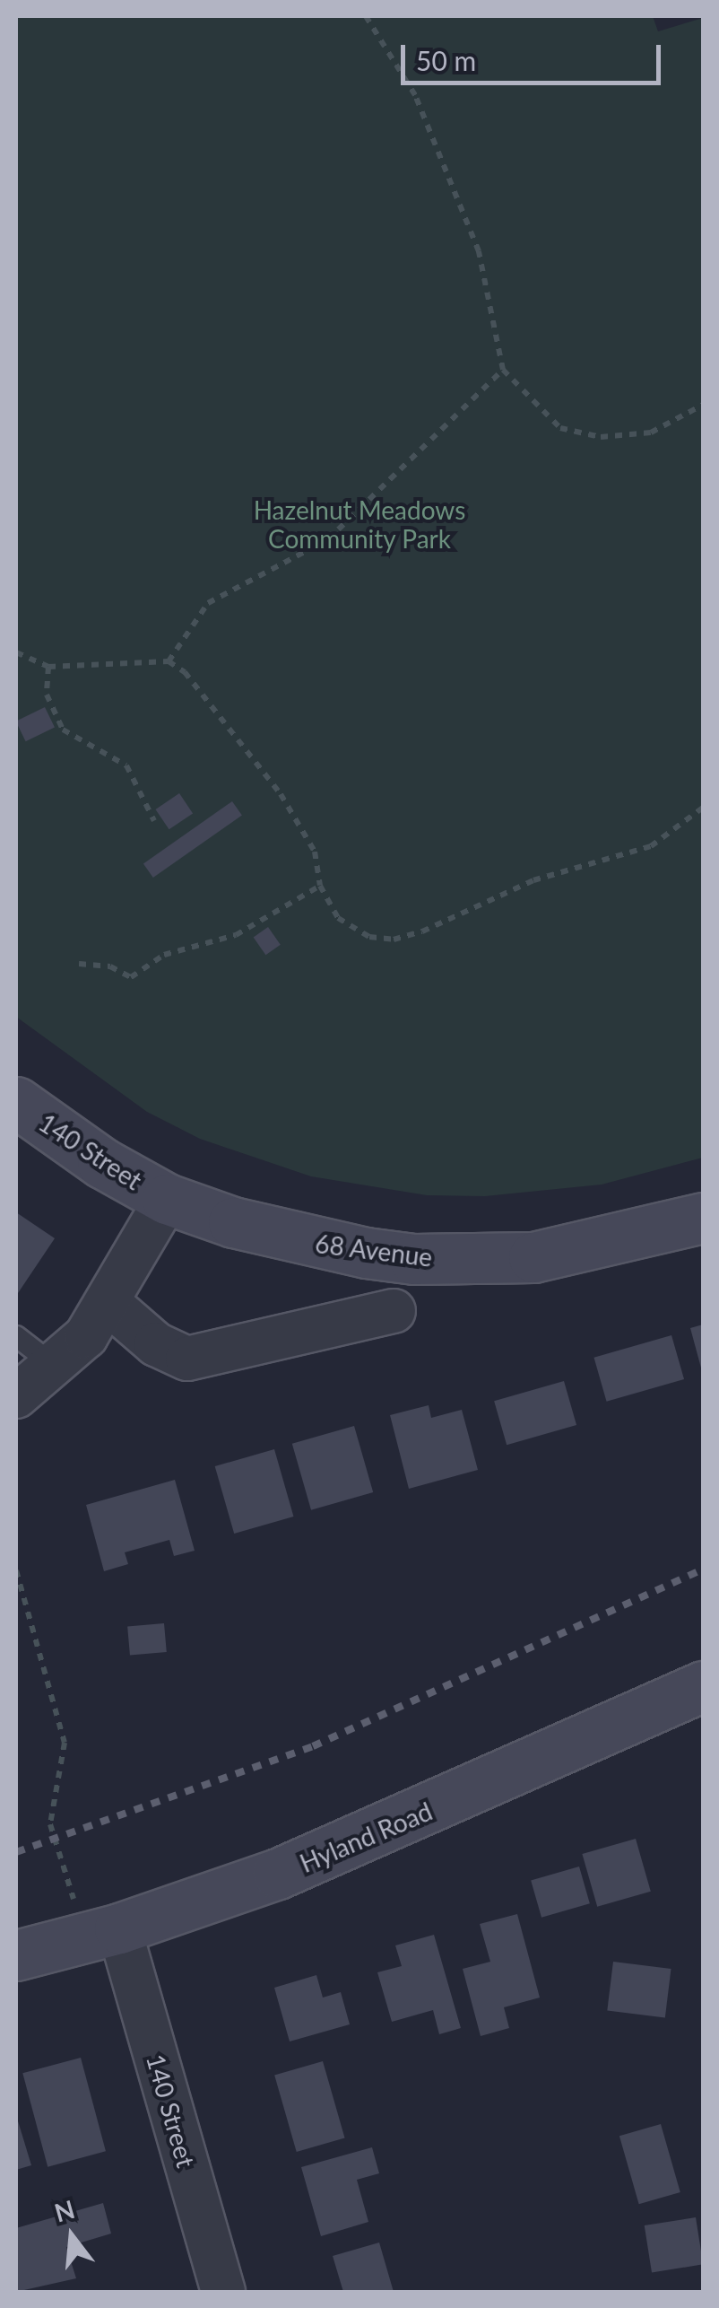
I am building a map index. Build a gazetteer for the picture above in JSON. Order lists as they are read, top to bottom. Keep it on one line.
{"streets":{"street":["140 Street","68 Avenue","Hyland Road"]},"crossings":[["140 Street","68 Avenue"],["140 Street","Hyland Road"]],"parks":["Hazelnut Meadows Community Park"],"scale_bar":"50 m","north":"top"}
